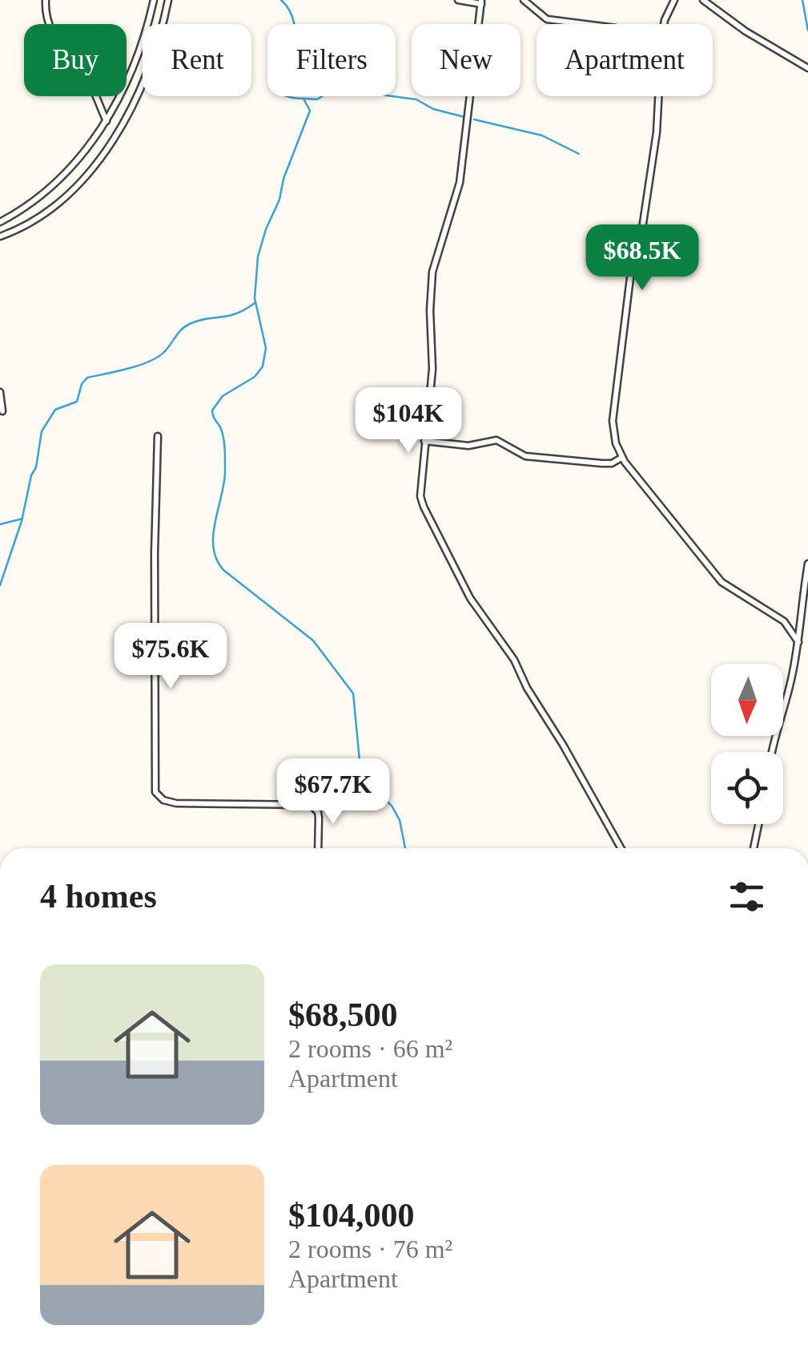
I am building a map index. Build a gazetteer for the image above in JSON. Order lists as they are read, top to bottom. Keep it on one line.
{"north":"bottom","page":{"chip":["Buy","Rent","Filters","New","Apartment"],"price":["$68.5K","$104K","$75.6K","$67.7K"],"heading":"4 homes","list":[{"name":"$68,500","note":"2 rooms · 66 m² · Apartment"},{"name":"$104,000","note":"2 rooms · 76 m² · Apartment"}]}}
